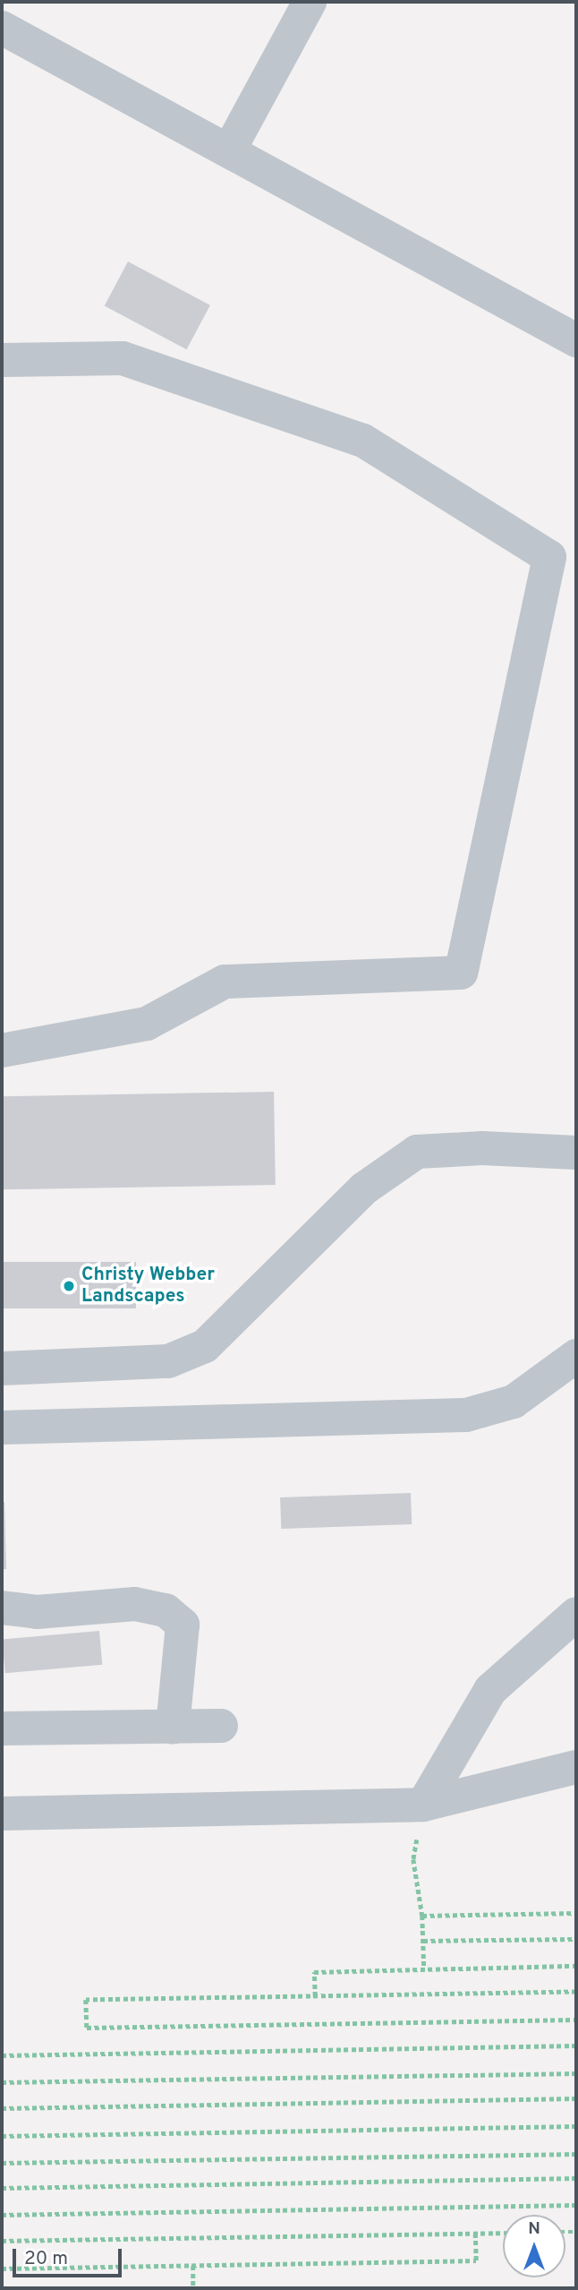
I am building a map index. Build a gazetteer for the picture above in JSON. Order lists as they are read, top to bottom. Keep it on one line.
{"places":["Christy Webber Landscapes"],"scale_bar":"20 m","north":"top"}
